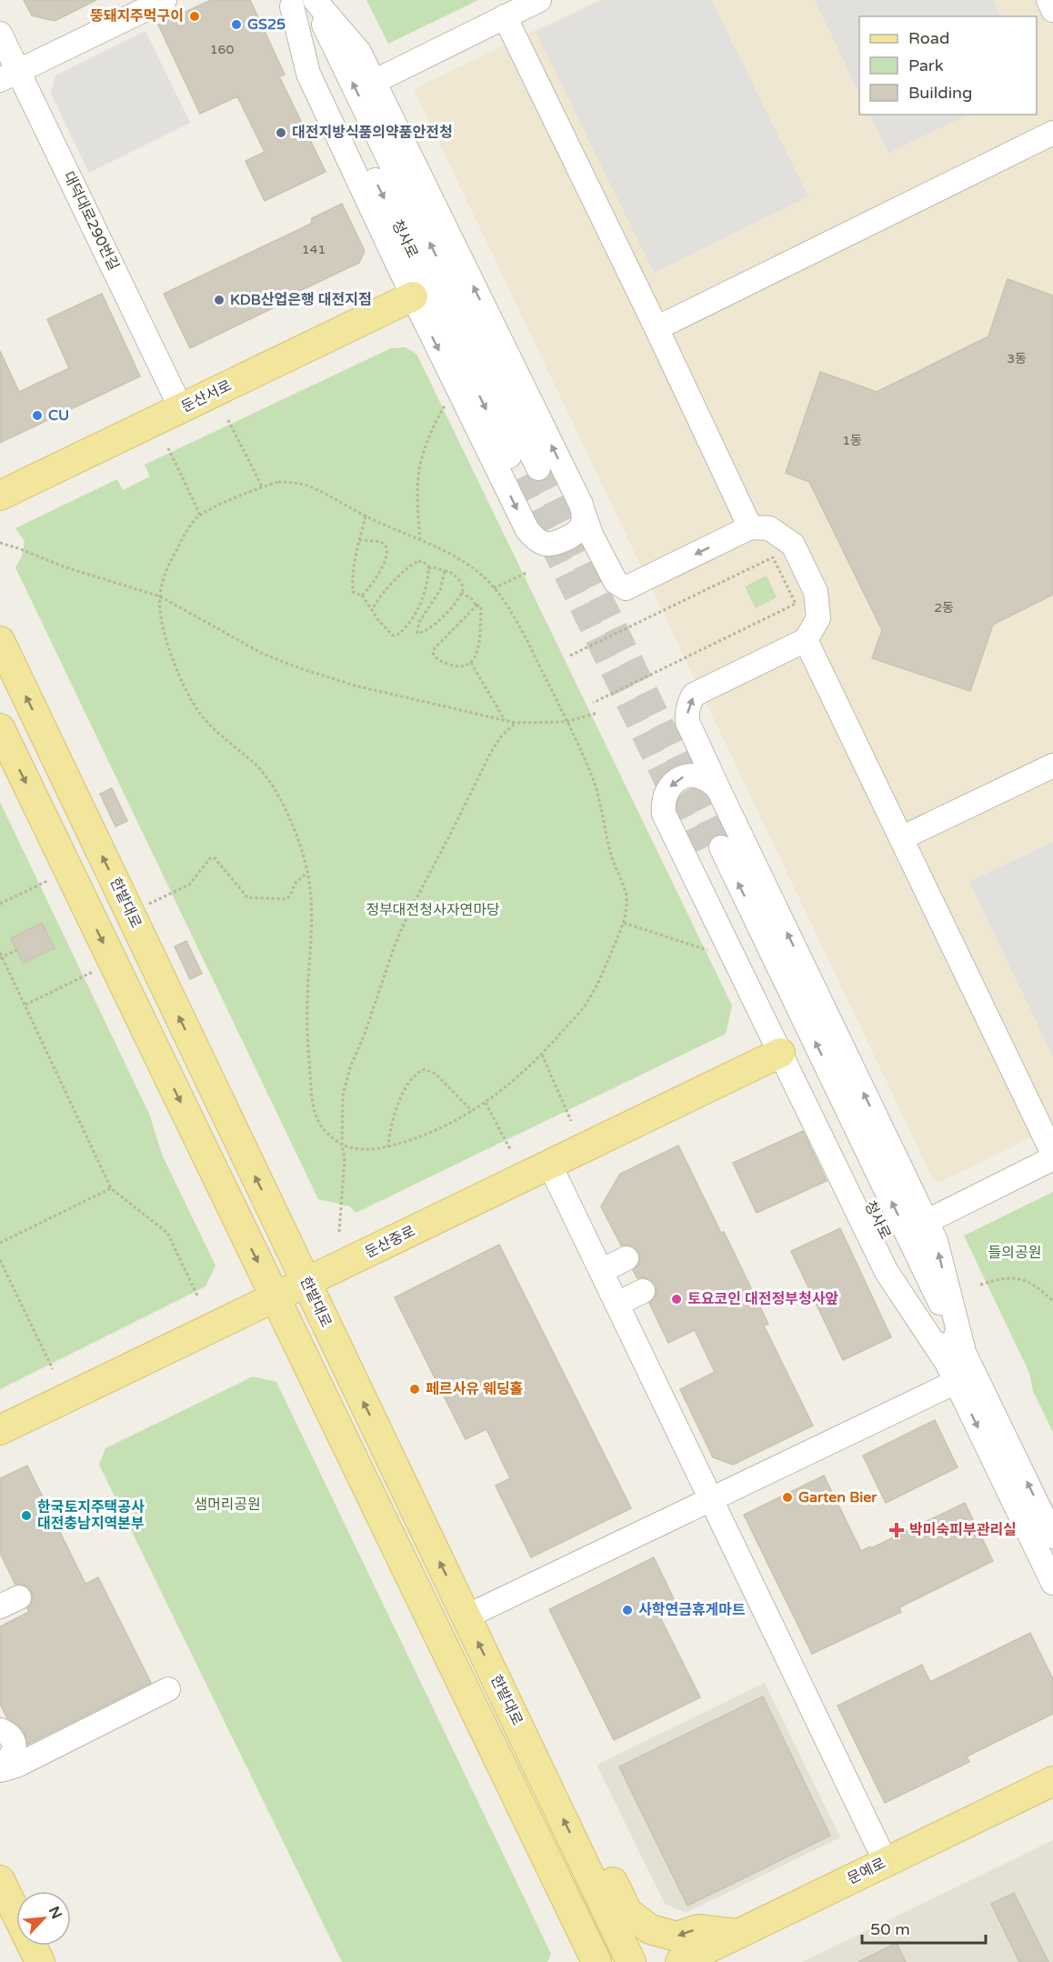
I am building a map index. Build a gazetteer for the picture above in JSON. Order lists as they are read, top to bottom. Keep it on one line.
{"streets":{"main road":["둔산서로","한밭대로","둔산중로","문예로"],"street":["대덕대로290번길","청사로"]},"crossings":[["대덕대로290번길","둔산서로"],["한밭대로","둔산중로"]],"parks":["정부대전청사자연마당","들의공원","샘머리공원"],"places":{"other":["뚱돼지주먹구이","GS25","대전지방식품의약품안전청","KDB산업은행 대전지점","CU","토요코인 대전정부청사앞","페르사유 웨딩홀","Garten Bier","한국토지주택공사 대전충남지역본부","사학연금휴게마트"],"health":["박미숙피부관리실"]},"house_numbers":["160","141","3동","1동","2동"],"legend":["Road","Park","Building"],"scale_bar":"50 m","north":"top right"}
